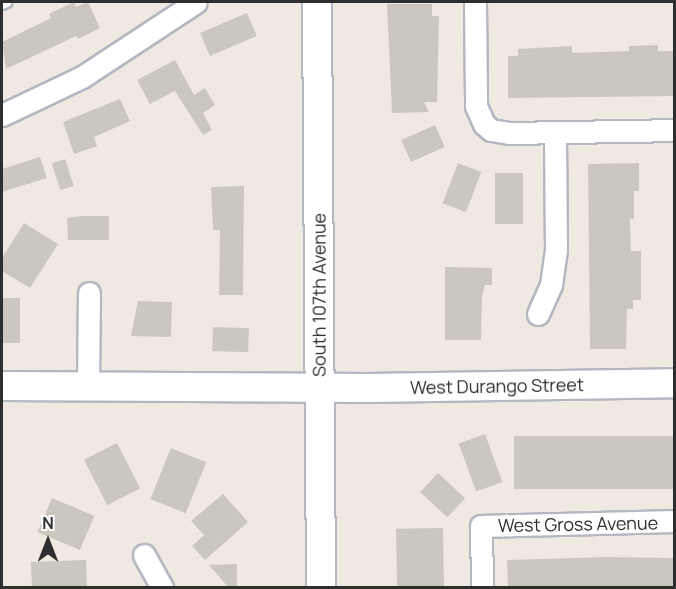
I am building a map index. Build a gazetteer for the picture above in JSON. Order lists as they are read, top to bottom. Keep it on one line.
{"streets":{"street":["South 107th Avenue","West Durango Street","West Gross Avenue"]},"crossings":[["South 107th Avenue","West Durango Street"]],"north":"top"}
